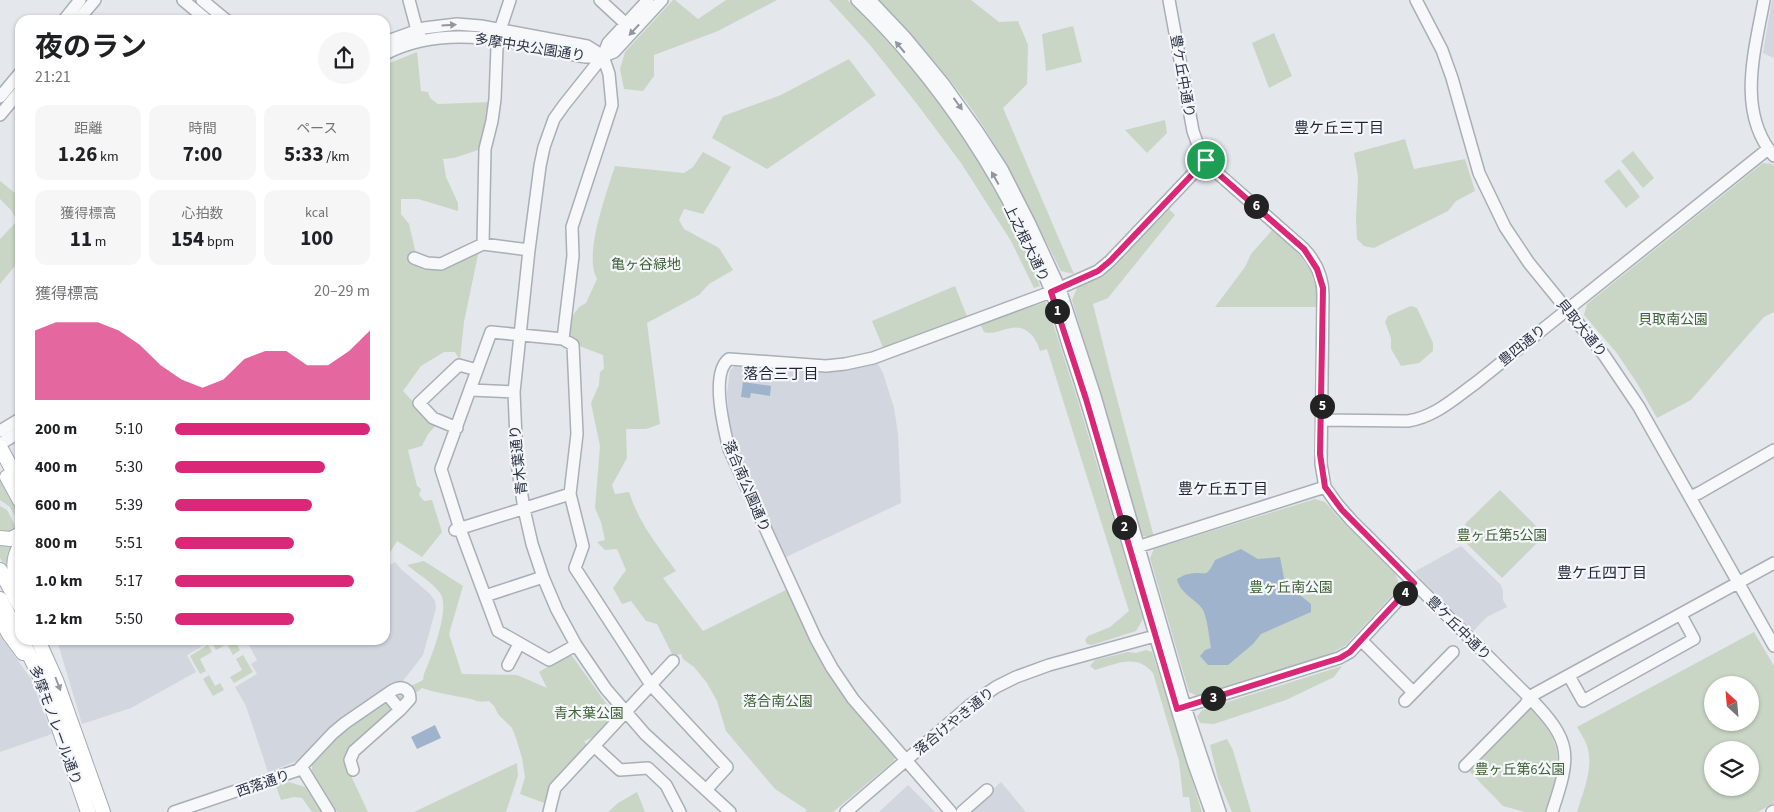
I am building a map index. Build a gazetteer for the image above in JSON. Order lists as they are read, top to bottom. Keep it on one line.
{"streets":{"main road":["多摩モノレール通り"],"street":["多摩中央公園通り","豊ケ丘中通り","上之根大通り","貝取大通り","豊四通り","青木葉通り","落合南公園通り","落合けやき通り","西落通り"]},"crossings":[["多摩中央公園通り","青木葉通り"],["豊ケ丘中通り","豊四通り"],["上之根大通り","落合南公園通り"],["上之根大通り","落合けやき通り"],["貝取大通り","豊四通り"],["落合南公園通り","落合けやき通り"]],"districts":["豊ケ丘三丁目","落合三丁目","豊ケ丘五丁目","豊ケ丘四丁目"],"parks":["亀ヶ谷緑地","貝取南公園","豊ヶ丘第5公園","豊ヶ丘南公園","落合南公園","青木葉公園","豊ヶ丘第6公園"],"north":"top left","page":{"heading":["夜のラン","21:21"],"stats":[["距離","1.26 km"],["時間","7:00"],["ペース","5:33 /km"],["獲得標高","11 m"],["心拍数","154 bpm"],["kcal","100"]],"pins":["6","1","5","2","4","3"],"chart":["獲得標高","20–29 m"],"list":[{"name":"200 m","note":"5:10"},{"name":"400 m","note":"5:30"},{"name":"600 m","note":"5:39"},{"name":"800 m","note":"5:51"},{"name":"1.0 km","note":"5:17"},{"name":"1.2 km","note":"5:50"}]}}
